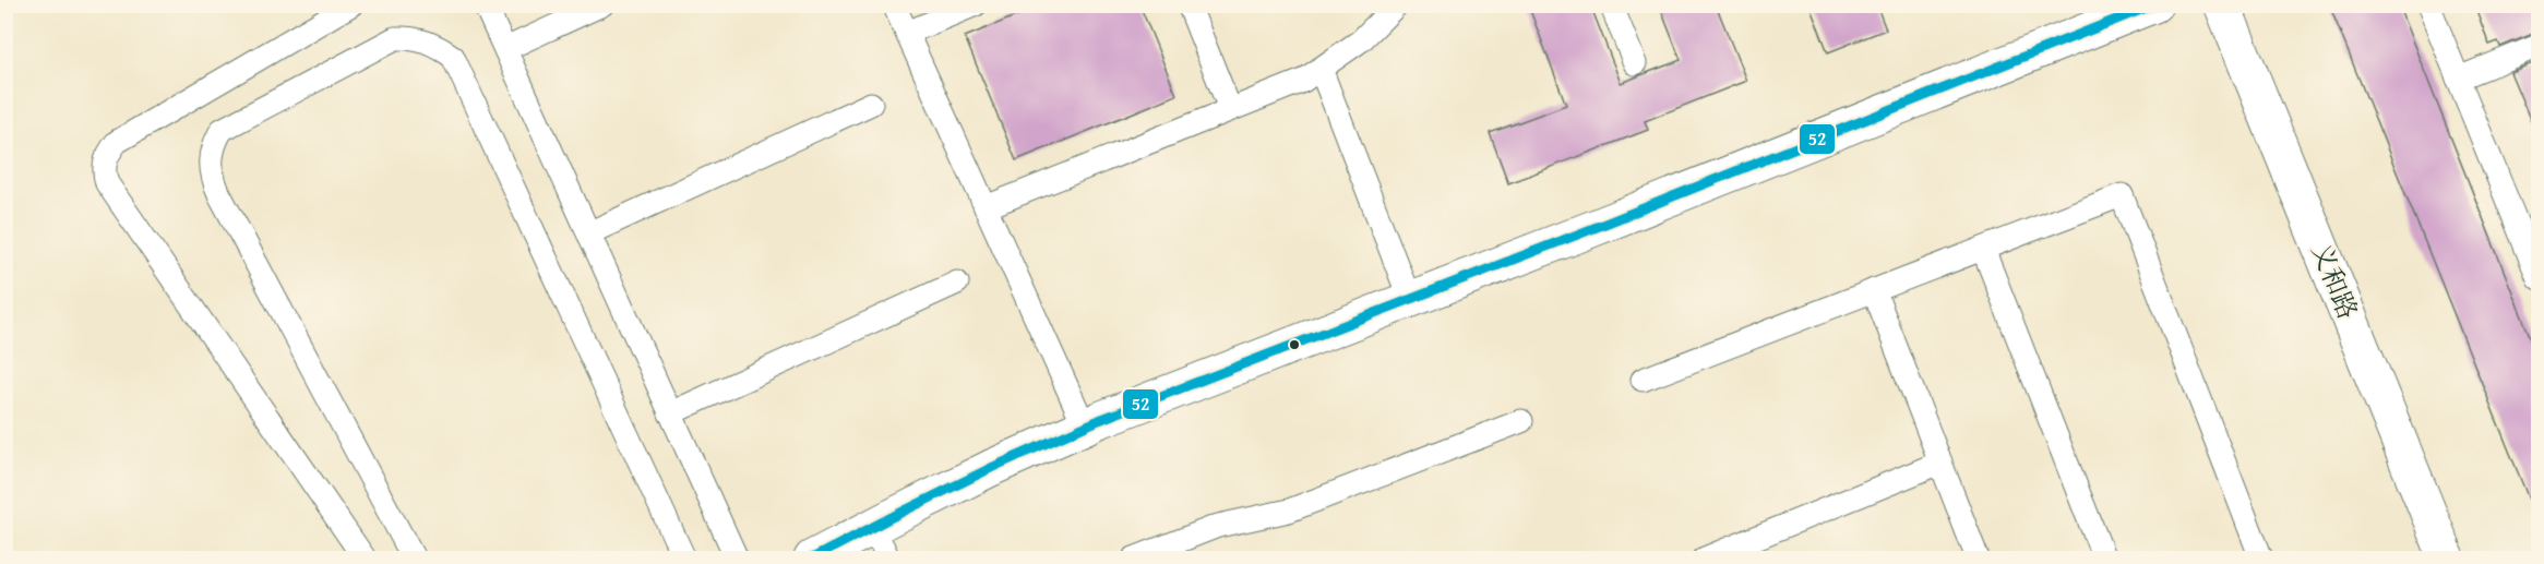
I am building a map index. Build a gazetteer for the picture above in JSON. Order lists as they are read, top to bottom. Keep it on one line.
{"streets":{"street":["义和路"]},"lines":["transit line 52"]}
